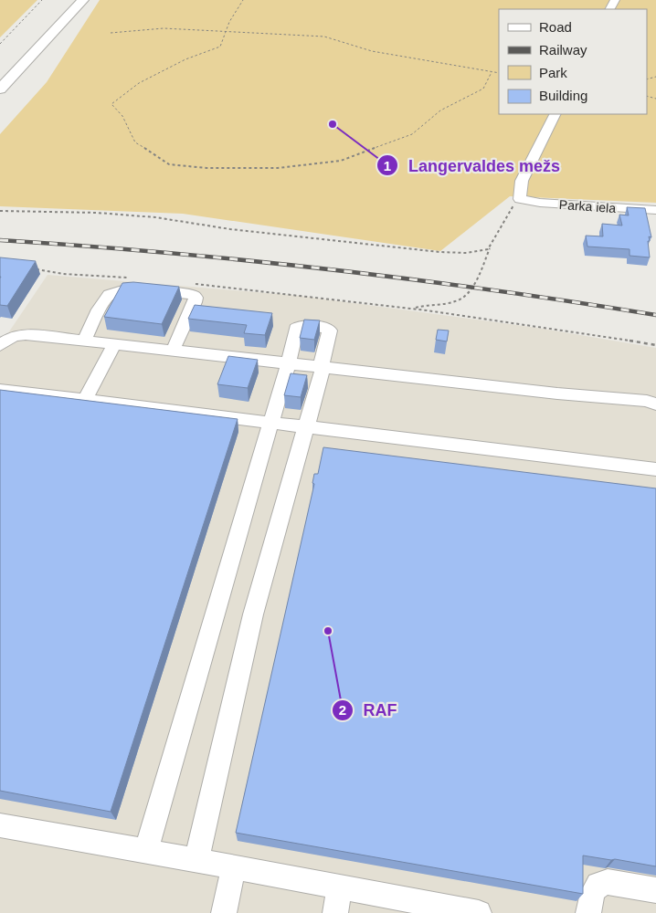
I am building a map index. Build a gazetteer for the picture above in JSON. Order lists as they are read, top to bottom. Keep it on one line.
{"streets":{"street":["Parka iela"]},"places":["Langervaldes mežs","RAF"],"legend":["Road","Railway","Park","Building"]}
